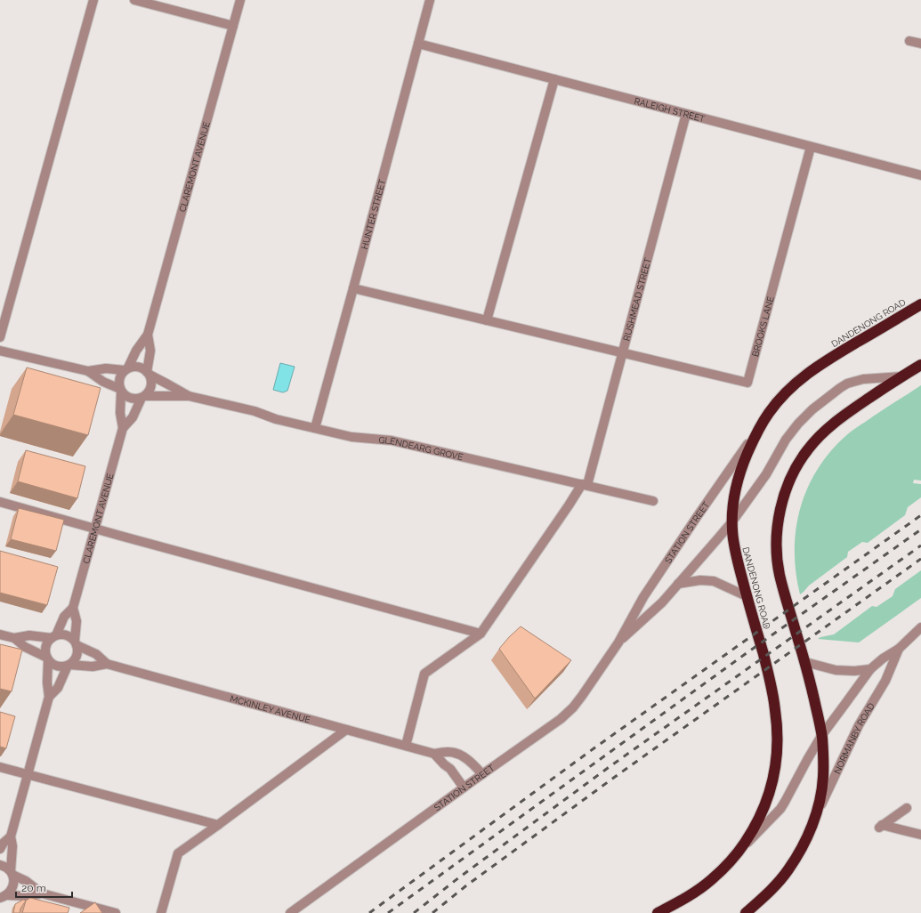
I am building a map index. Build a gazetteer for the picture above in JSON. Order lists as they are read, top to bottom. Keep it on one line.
{"streets":{"highway":["DANDENONG ROAD"],"street":["RALEIGH STREET","CLAREMONT AVENUE","HUNTER STREET","RUSHMEAD STREET","BROOKS LANE","GLENDEARG GROVE","STATION STREET","MCKINLEY AVENUE","NORMANBY ROAD"]},"crossings":[["RALEIGH STREET","HUNTER STREET"],["RALEIGH STREET","RUSHMEAD STREET"],["RALEIGH STREET","BROOKS LANE"],["CLAREMONT AVENUE","GLENDEARG GROVE"],["CLAREMONT AVENUE","MCKINLEY AVENUE"],["HUNTER STREET","GLENDEARG GROVE"],["RUSHMEAD STREET","BROOKS LANE"],["RUSHMEAD STREET","GLENDEARG GROVE"],["RUSHMEAD STREET","MCKINLEY AVENUE"],["DANDENONG ROAD","STATION STREET"],["DANDENONG ROAD","NORMANBY ROAD"],["STATION STREET","MCKINLEY AVENUE"]],"scale_bar":"20 m"}
